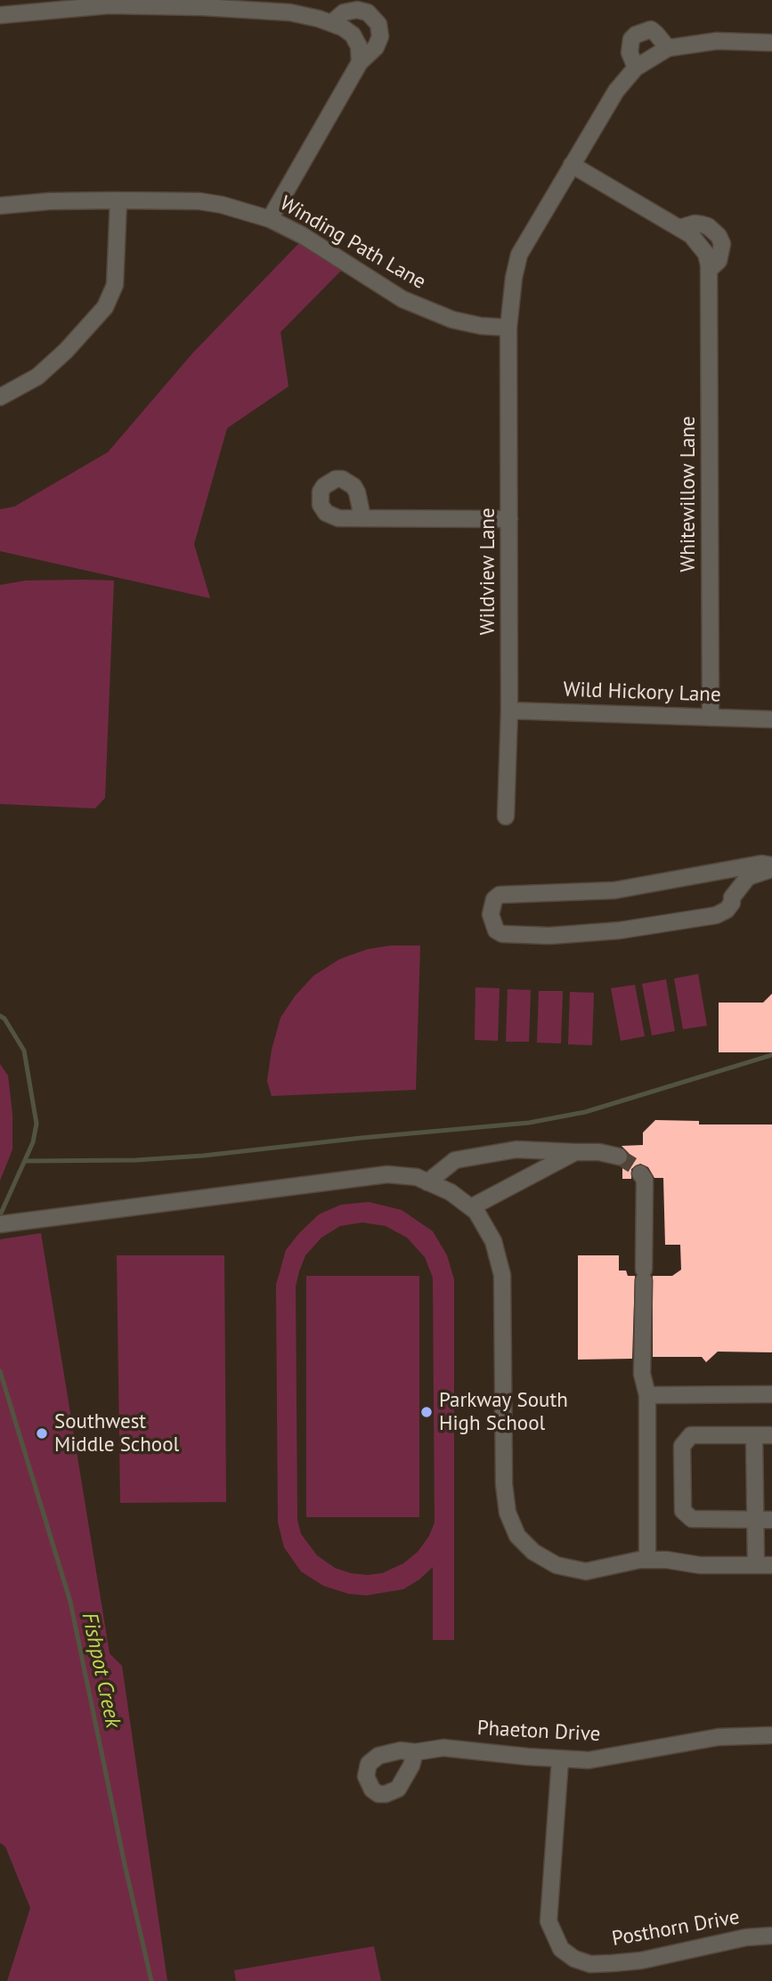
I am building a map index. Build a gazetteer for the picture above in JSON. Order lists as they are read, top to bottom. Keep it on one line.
{"streets":{"street":["Winding Path Lane","Whitewillow Lane","Wildview Lane","Wild Hickory Lane","Phaeton Drive","Posthorn Drive"]},"crossings":[["Winding Path Lane","Wildview Lane"],["Whitewillow Lane","Wild Hickory Lane"],["Wildview Lane","Wild Hickory Lane"],["Phaeton Drive","Posthorn Drive"]],"water":["Fishpot Creek"],"places":["Parkway South High School","Southwest Middle School"]}
